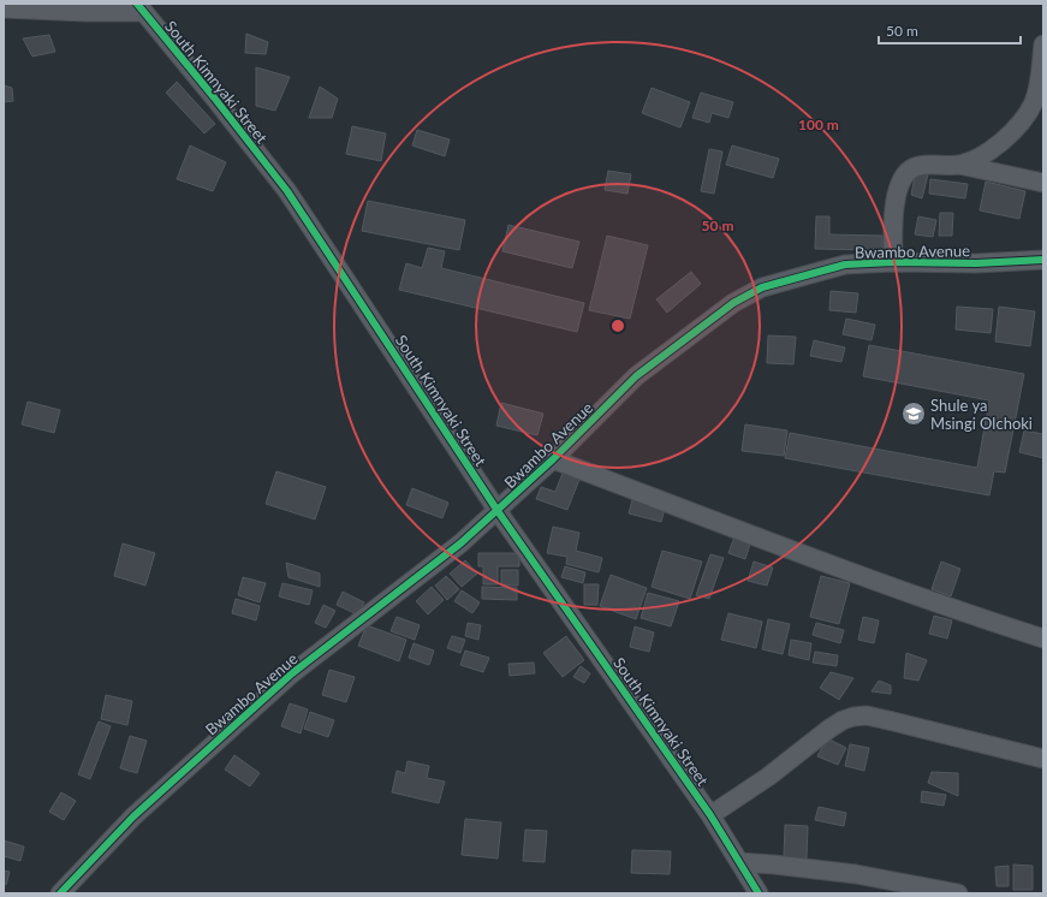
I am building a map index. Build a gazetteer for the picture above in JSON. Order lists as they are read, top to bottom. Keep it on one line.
{"streets":{"street":["South Kimnyaki Street","Bwambo Avenue"]},"crossings":[["South Kimnyaki Street","Bwambo Avenue"]],"places":{"school or university":["Shule ya Msingi Olchoki"]},"scale_bar":"50 m","rings":["100 m","50 m"]}
